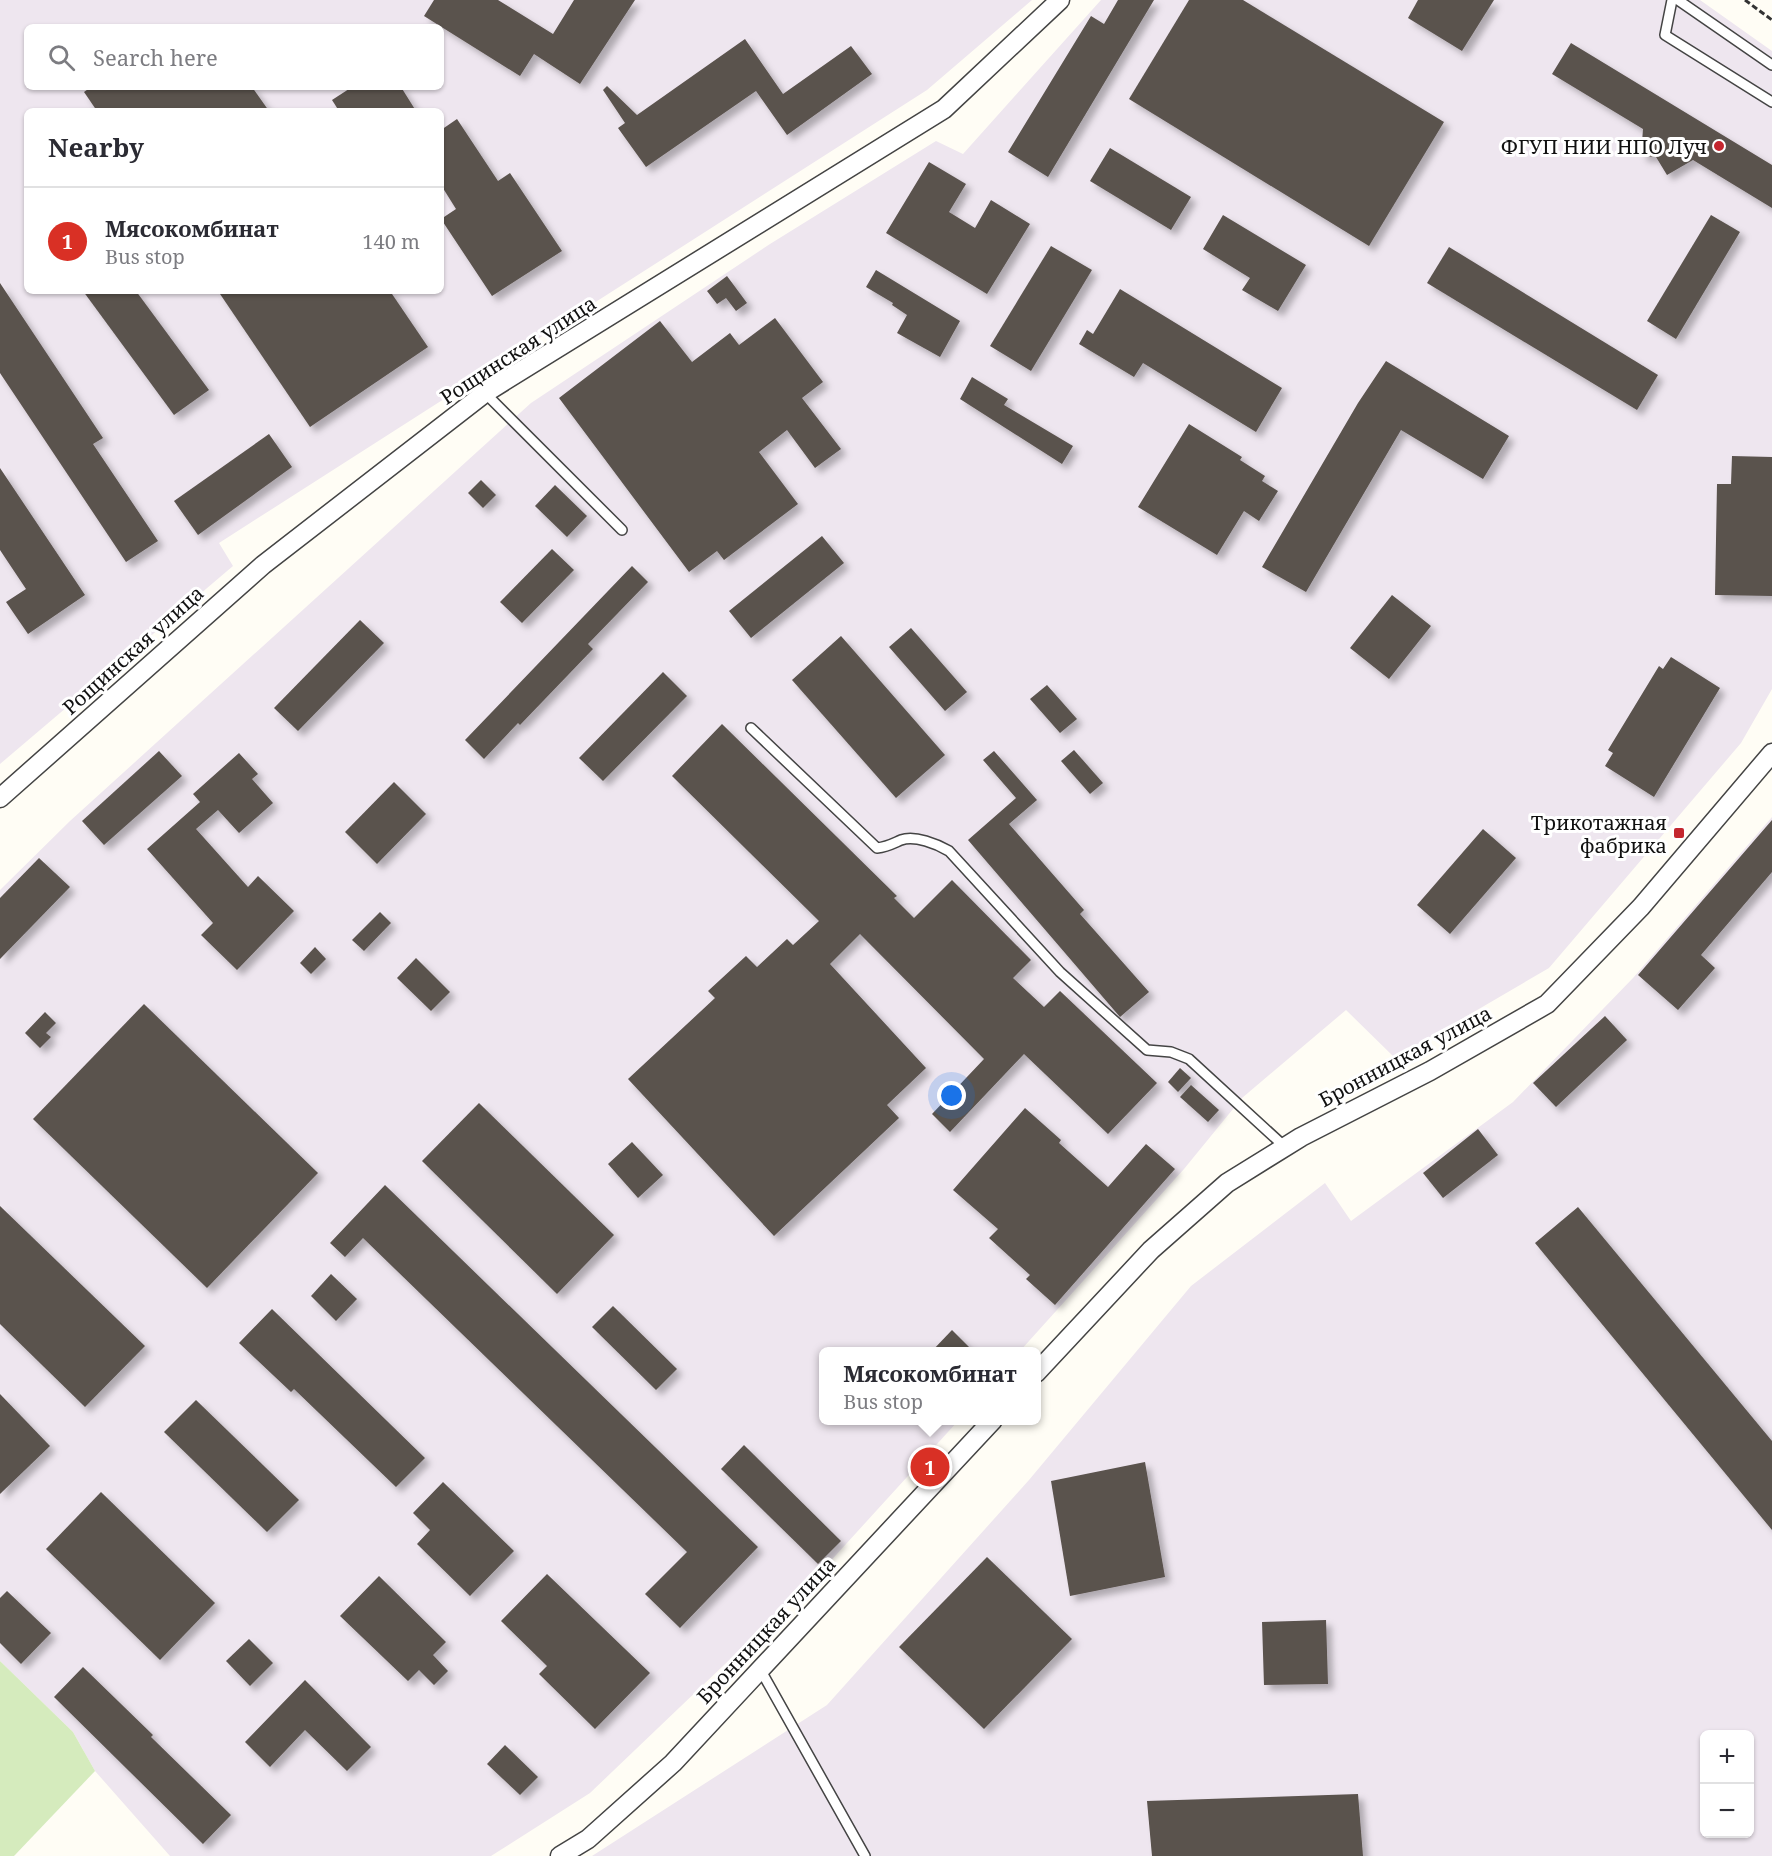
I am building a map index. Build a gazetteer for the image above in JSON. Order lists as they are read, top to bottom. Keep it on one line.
{"streets":{"street":["Рощинская улица","Бронницкая улица"]},"places":{"other":["ФГУП НИИ НПО Луч"],"transit":["Трикотажная фабрика"]},"page":{"search":"Search here","heading":"Nearby","list":[{"mark":"1","name":"Мясокомбинат","note":"Bus stop","value":"140 m"}],"popup":["Мясокомбинат","Bus stop"],"pins":"1","map_buttons":["+","−"]}}
